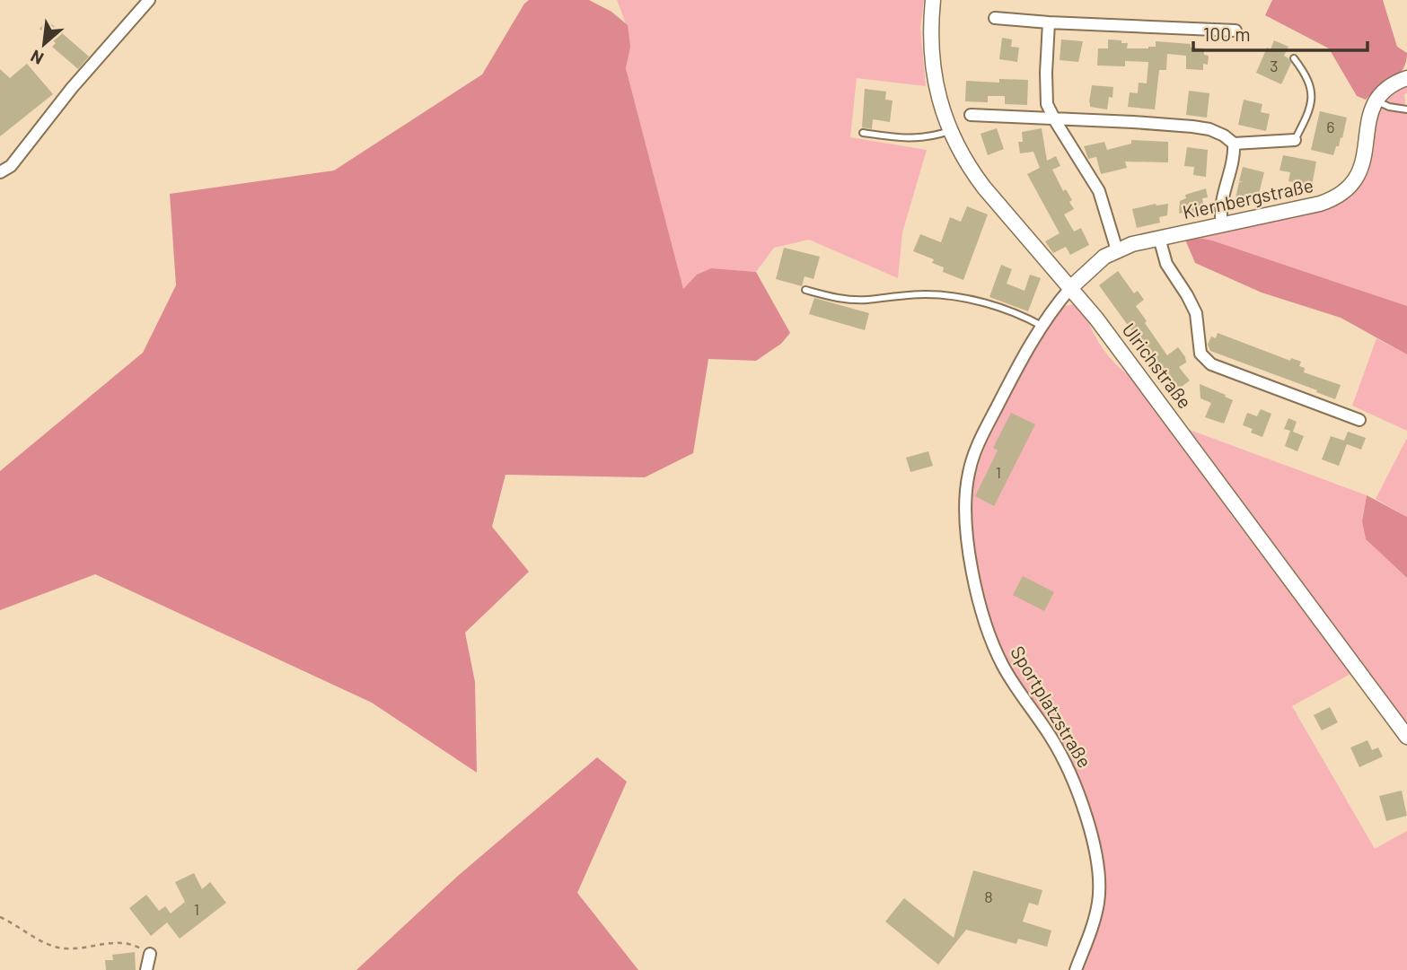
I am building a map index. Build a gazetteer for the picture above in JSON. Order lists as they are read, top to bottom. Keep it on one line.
{"streets":{"street":["Kiernbergstraße","Ulrichstraße","Sportplatzstraße"]},"crossings":[["Kiernbergstraße","Ulrichstraße"],["Kiernbergstraße","Sportplatzstraße"],["Ulrichstraße","Sportplatzstraße"]],"house_numbers":["3","6","1","8","1"],"scale_bar":"100 m","north":"bottom left"}
